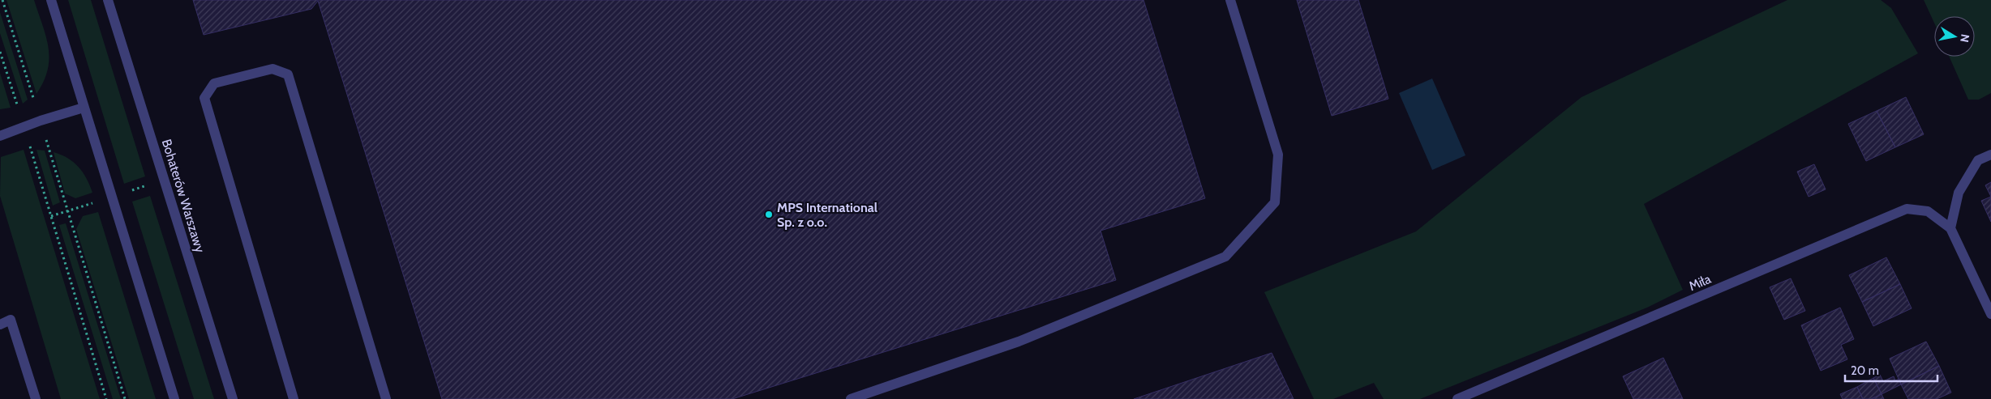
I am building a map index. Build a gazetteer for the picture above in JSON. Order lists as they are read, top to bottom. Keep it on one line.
{"streets":{"street":["Bohaterów Warszawy","Miła"]},"places":["MPS International Sp. z o.o."],"scale_bar":"20 m","north":"right"}
